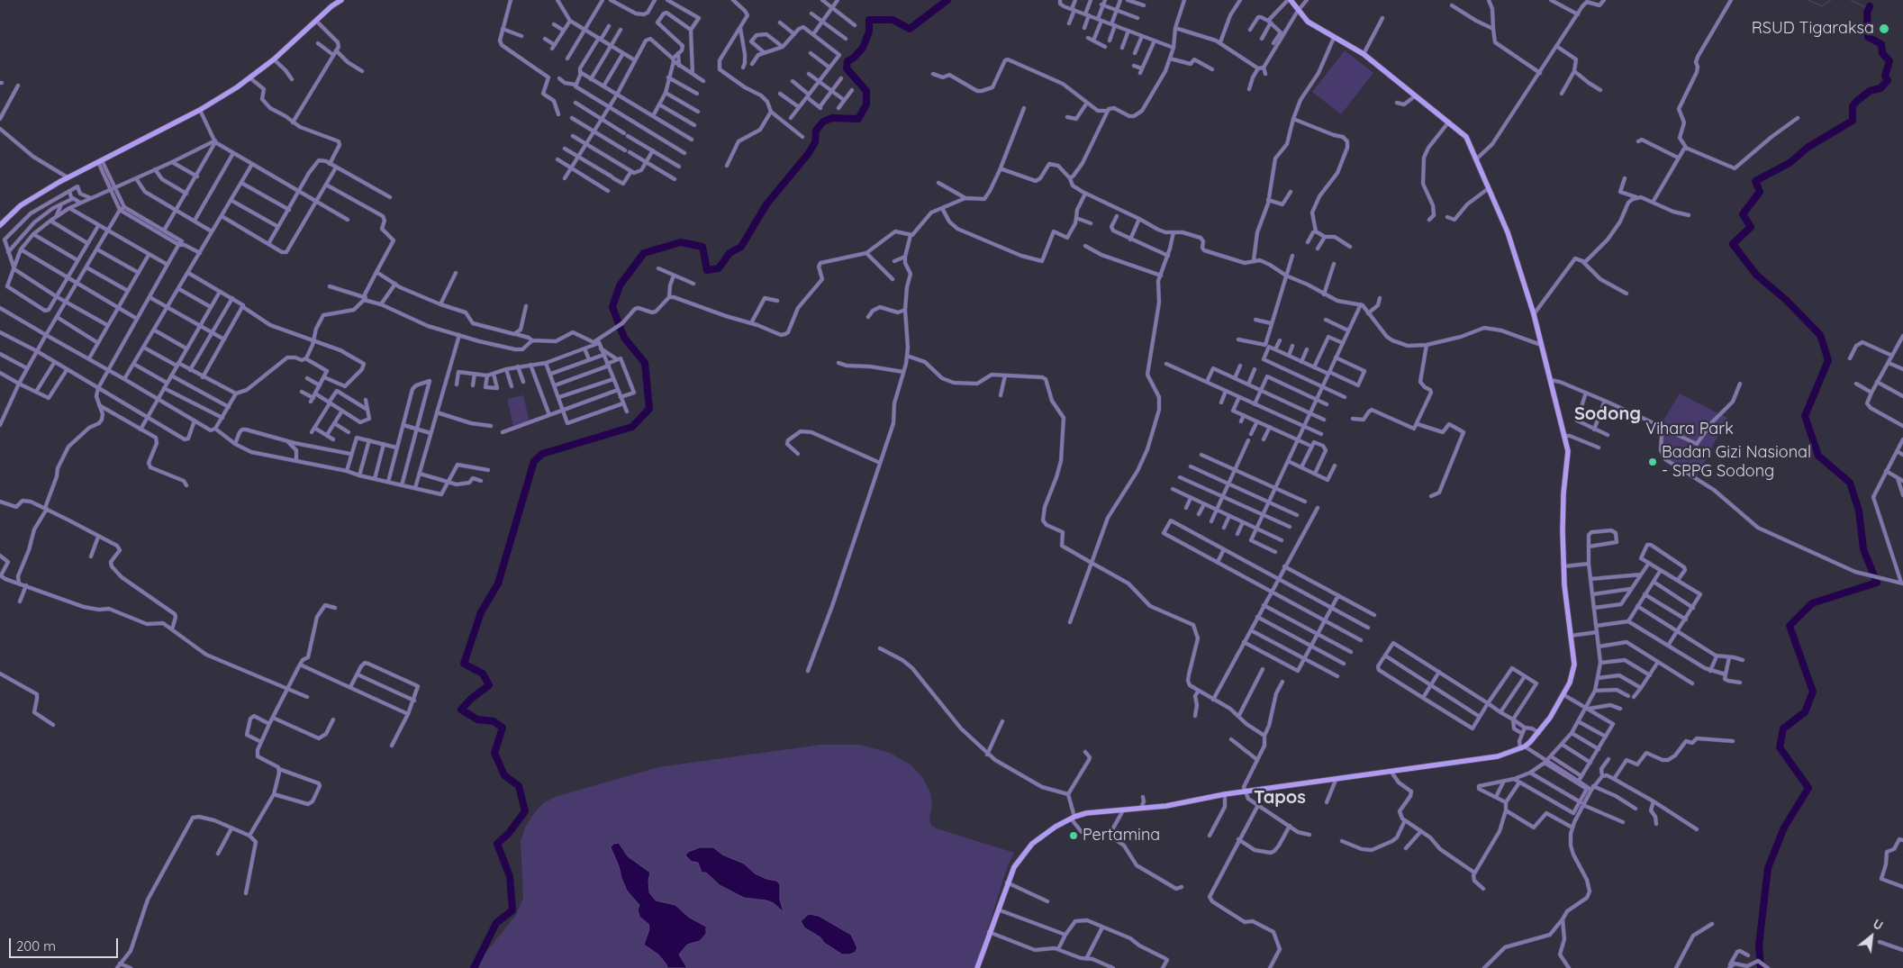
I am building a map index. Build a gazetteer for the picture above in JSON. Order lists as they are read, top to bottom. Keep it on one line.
{"districts":["Sodong","Tapos"],"parks":["Vihara Park"],"places":["RSUD Tigaraksa","Badan Gizi Nasional - SPPG Sodong","Pertamina"],"scale_bar":"200 m","north":"top right"}
